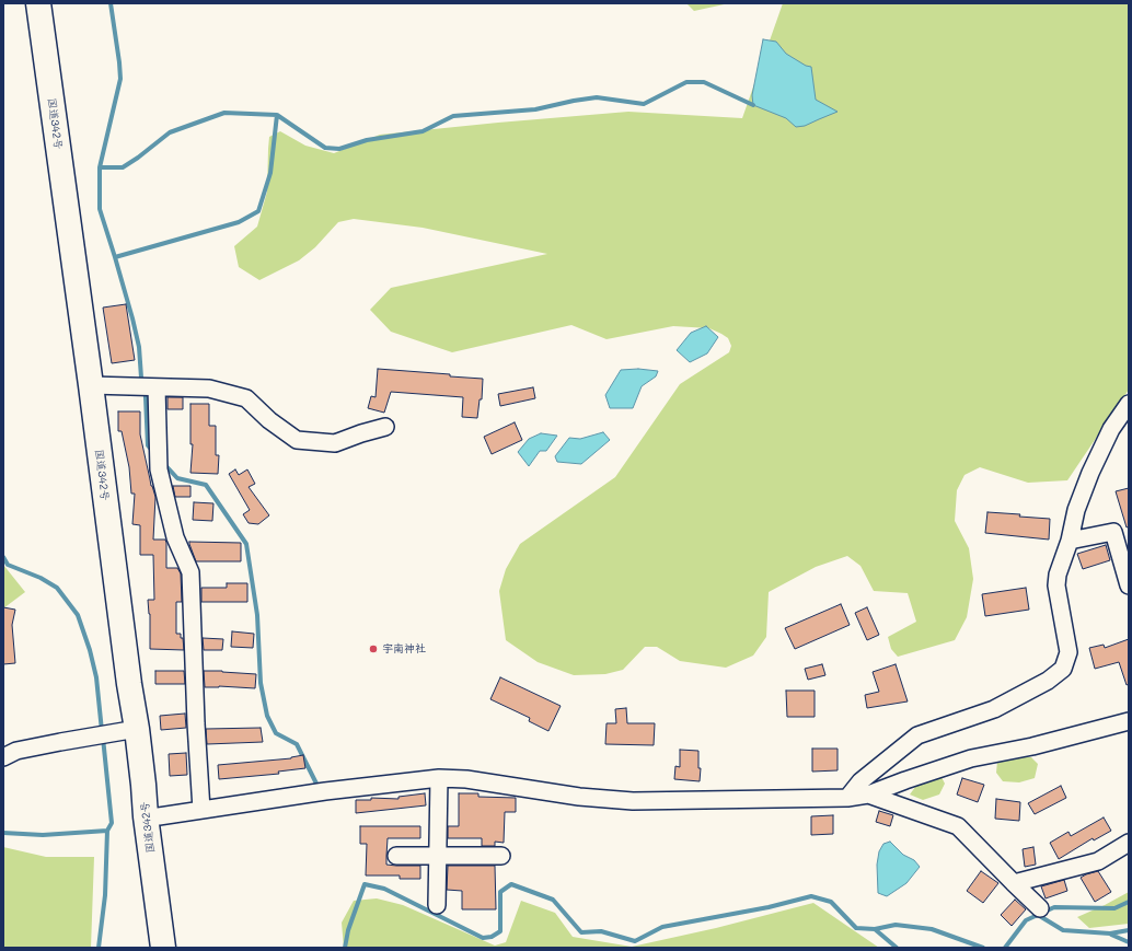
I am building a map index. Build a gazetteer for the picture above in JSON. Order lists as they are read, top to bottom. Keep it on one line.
{"streets":{"highway":["国道342号"]},"places":["宇南神社"]}
